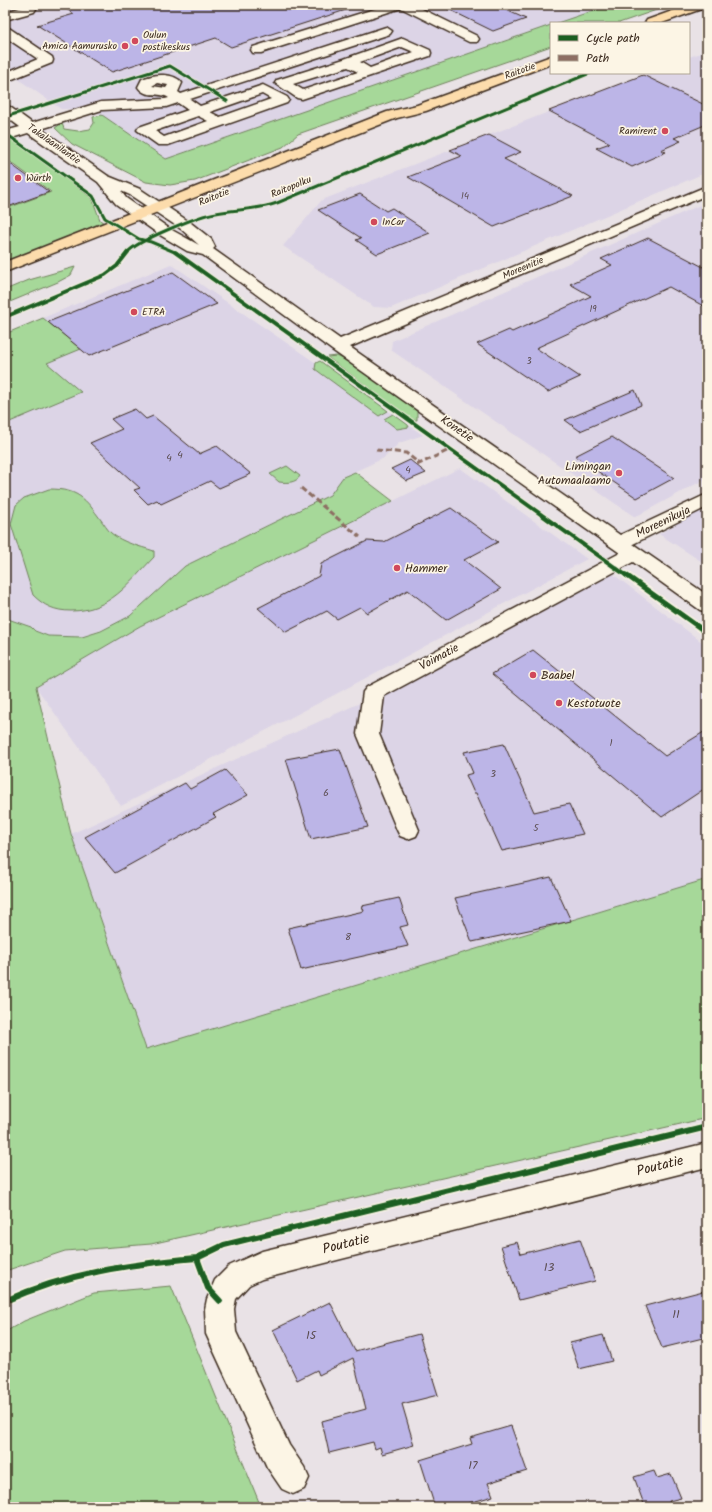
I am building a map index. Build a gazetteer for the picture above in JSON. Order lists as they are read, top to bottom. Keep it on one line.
{"streets":{"main road":["Raitotie"],"street":["Takalaanilantie","Moreenitie","Konetie","Moreenikuja","Voimatie","Poutatie"],"cycle path":["Raitopolku"]},"crossings":[["Raitotie","Takalaanilantie"],["Raitotie","Konetie"],["Takalaanilantie","Konetie"],["Moreenitie","Konetie"],["Konetie","Moreenikuja"],["Konetie","Voimatie"],["Moreenikuja","Voimatie"]],"places":["Oulun postikeskus","Amica Aamurusko","Ramirent","Würth","InCar","ETRA","Limingan Automaalaamo","Hammer","Baabel","Kestotuote"],"house_numbers":["14","19","3","4","4","4","1","3","6","5","8","13","11","15","17"],"legend":["Cycle path","Path"]}
